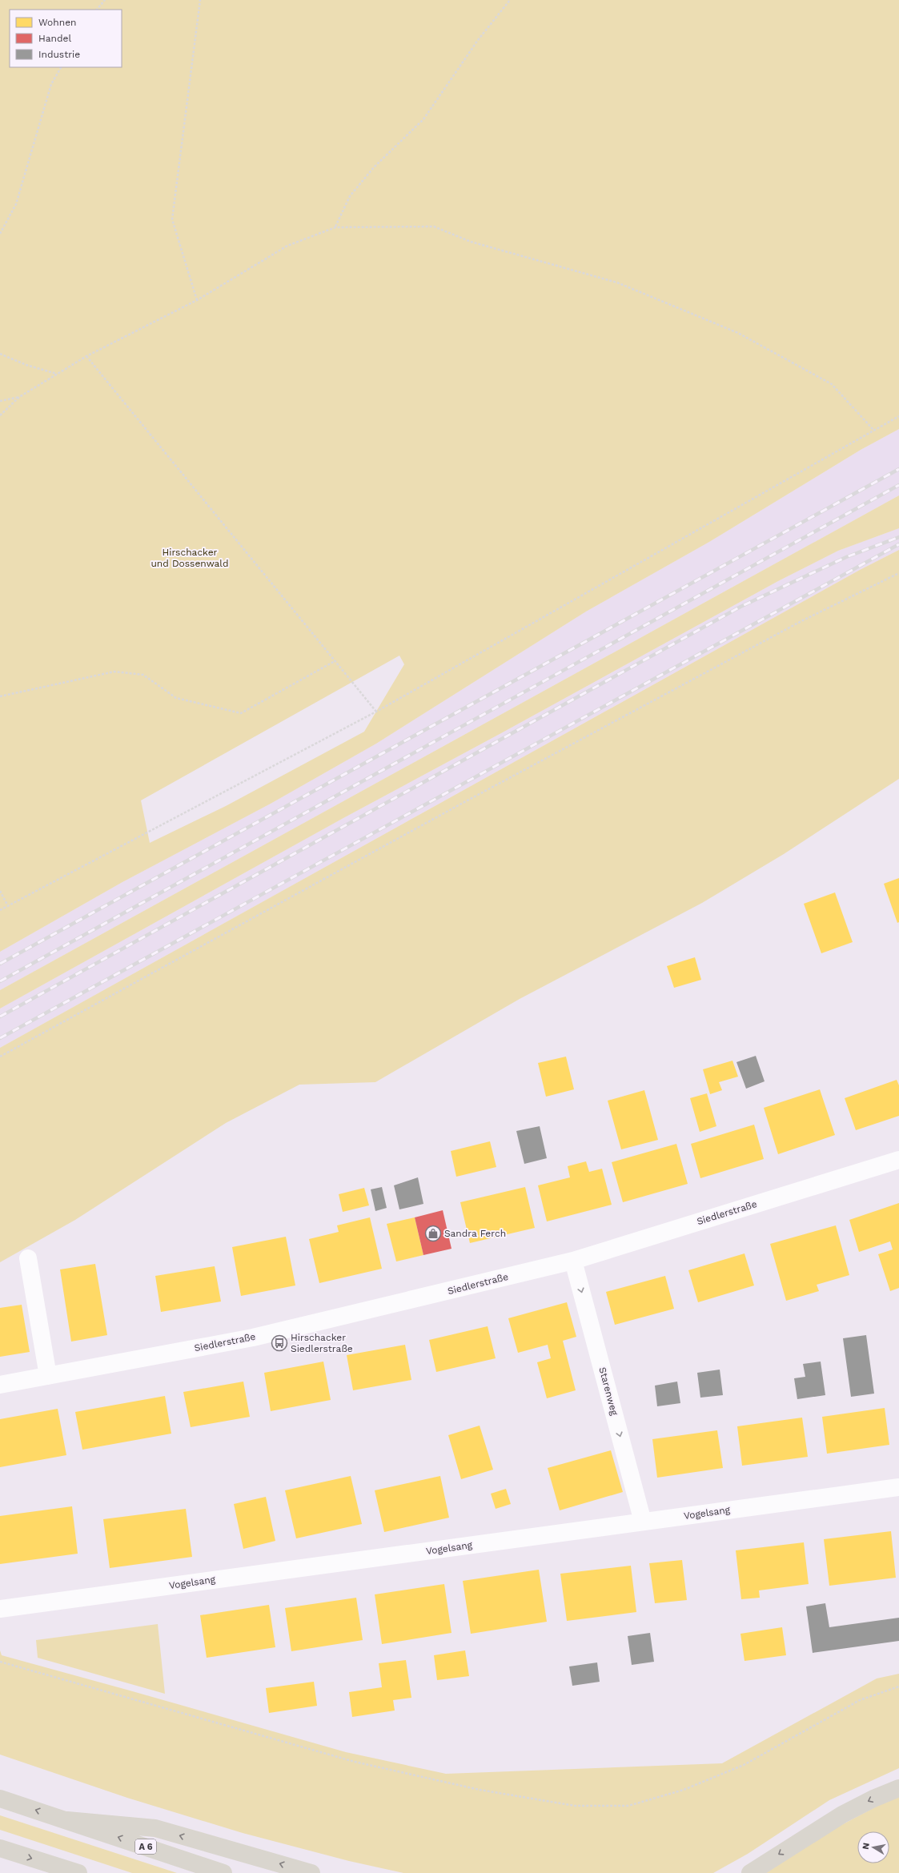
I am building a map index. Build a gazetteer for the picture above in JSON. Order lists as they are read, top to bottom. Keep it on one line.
{"streets":{"highway":["A 6"],"street":["Siedlerstraße","Starenweg","Vogelsang"]},"crossings":[["Siedlerstraße","Starenweg"],["Starenweg","Vogelsang"]],"one_way":["Starenweg"],"parks":["Hirschacker und Dossenwald"],"places":{"shop":["Sandra Ferch"],"bus stop":["Hirschacker Siedlerstraße"]},"legend":["Wohnen","Handel","Industrie"],"north":"left"}
